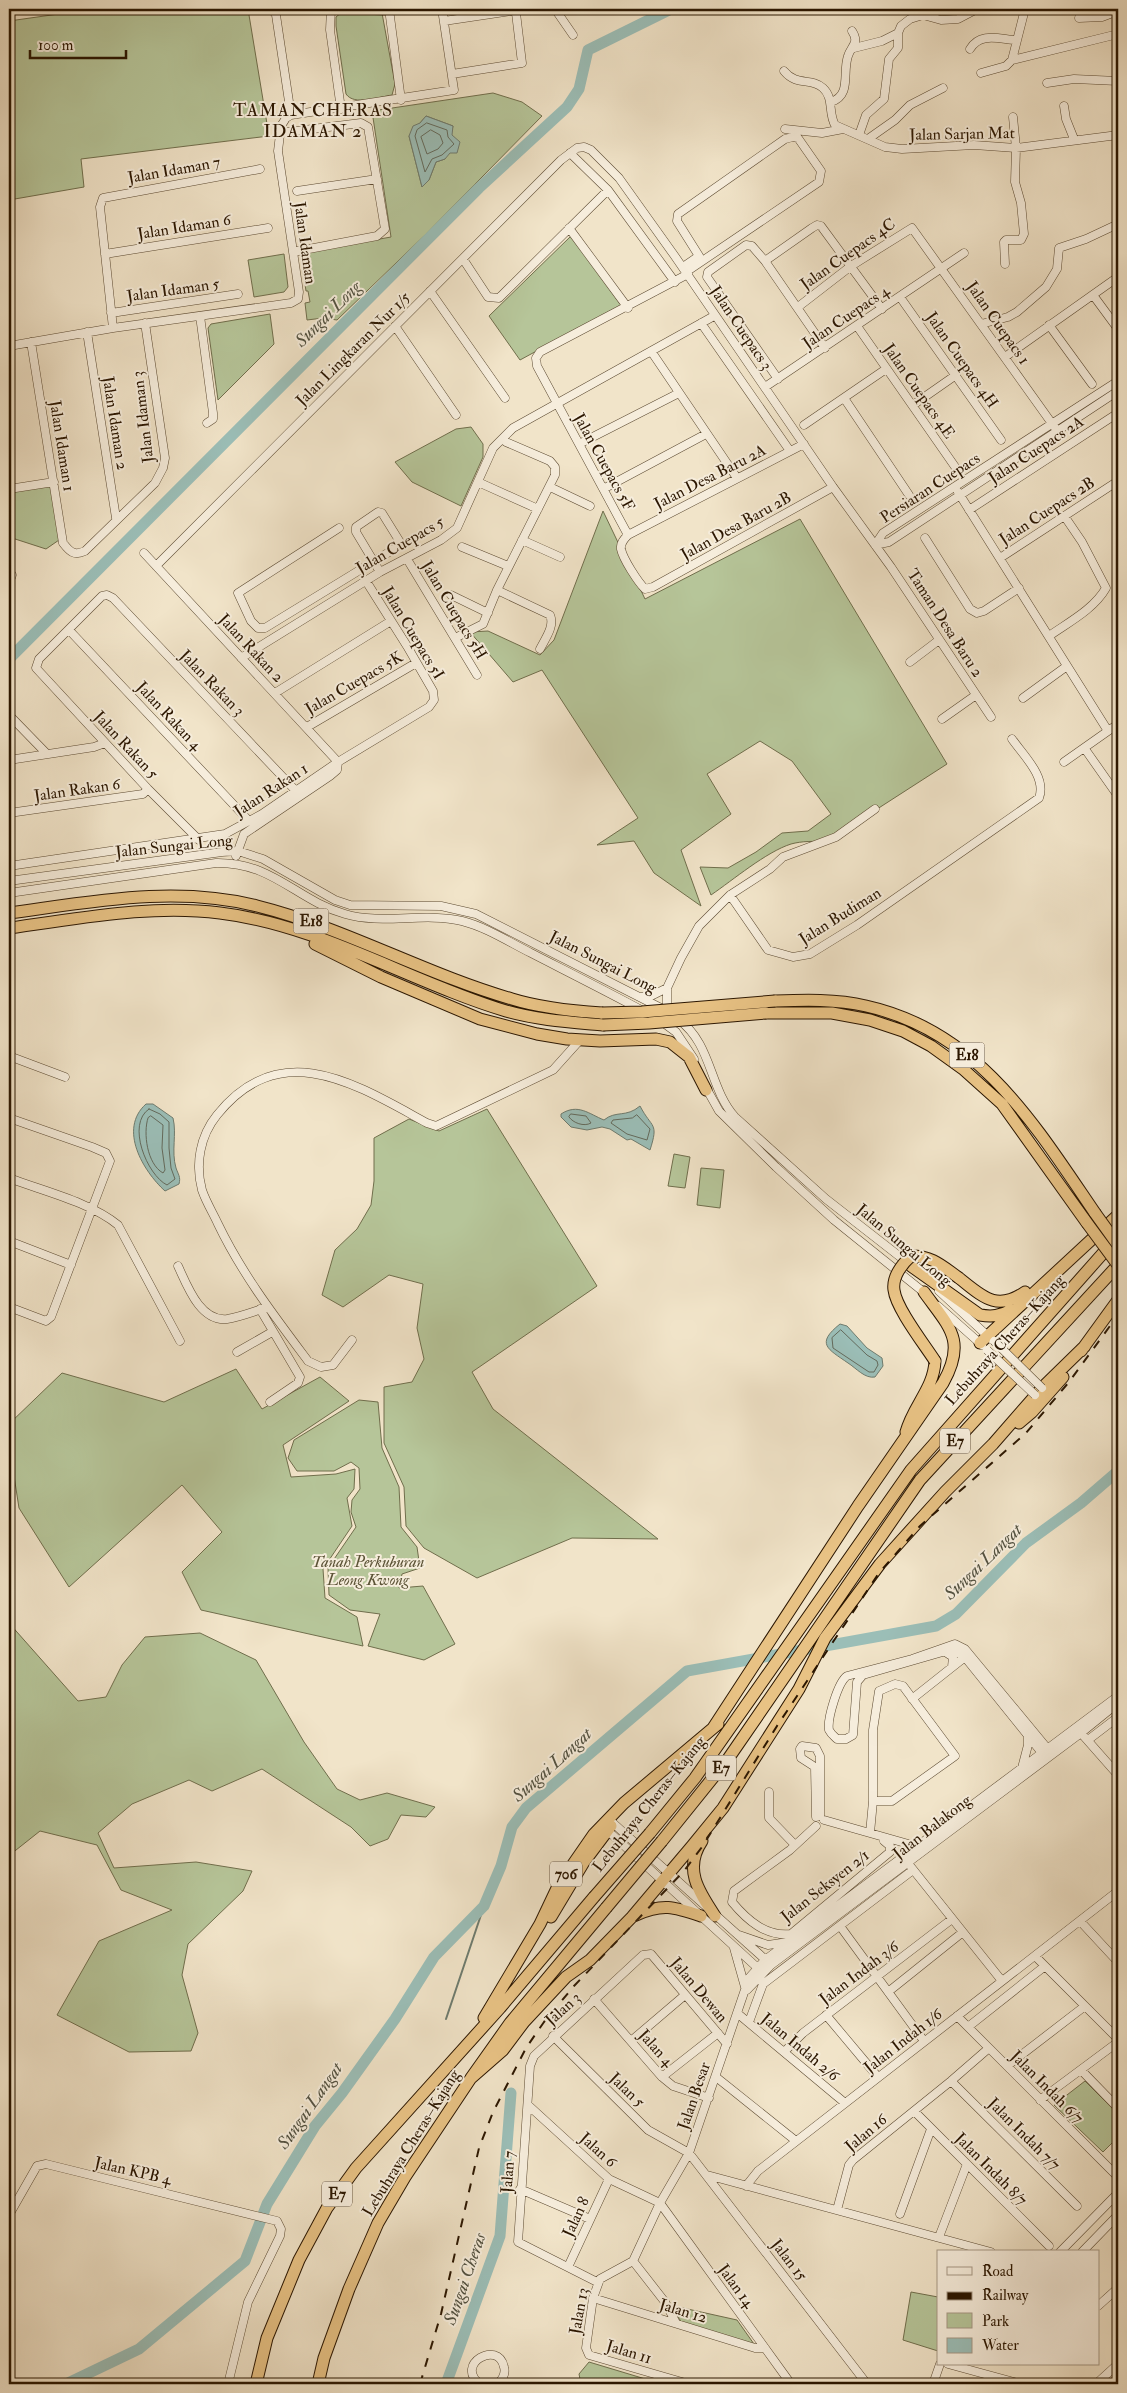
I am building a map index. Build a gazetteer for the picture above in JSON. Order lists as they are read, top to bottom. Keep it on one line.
{"streets":{"highway":["E18","Lebuhraya Cheras–Kajang","E7","706"],"street":["Jalan Sarjan Mat","Jalan Idaman 7","Jalan Idaman 6","Jalan Idaman","Jalan Cuepacs 4C","Jalan Idaman 5","Jalan Cuepacs 4","Jalan Cuepacs 1","Jalan Cuepacs 3","Jalan Lingkaran Nur 1/5","Jalan Cuepacs 4H","Jalan Cuepacs 4E","Jalan Idaman 3","Jalan Idaman 2","Jalan Idaman 1","Jalan Cuepacs 2A","Jalan Cuepacs 5F","Jalan Desa Baru 2A","Persiaran Cuepacs","Jalan Cuepacs 2B","Jalan Desa Baru 2B","Jalan Cuepacs 5","Jalan Cuepacs 5H","Taman Desa Baru 2","Jalan Cuepacs 5I","Jalan Rakan 2","Jalan Rakan 3","Jalan Cuepacs 5K","Jalan Rakan 4","Jalan Rakan 5","Jalan Rakan 6","Jalan Rakan 1","Jalan Sungai Long","Jalan Budiman","Jalan Balakong","Jalan Seksyen 2/1","Jalan Indah 3/6","Jalan Dewan","Jalan 3","Jalan Indah 1/6","Jalan Indah 2/6","Jalan 4","Jalan Indah 6/7","Jalan 5","Jalan Besar","Jalan 16","Jalan Indah 7/7","Jalan 6","Jalan Indah 8/7","Jalan KPB 4","Jalan 7","Jalan 8","Jalan 15","Jalan 14","Jalan 13","Jalan 12","Jalan 11"]},"crossings":[["Jalan Idaman 7","Jalan Idaman 6"],["Jalan Idaman","Jalan Idaman 3"],["Jalan Idaman","Jalan Idaman 2"],["Jalan Idaman","Jalan Idaman 1"],["Jalan Cuepacs 4C","Jalan Cuepacs 1"],["Jalan Cuepacs 4","Jalan Cuepacs 1"],["Jalan Cuepacs 4","Jalan Cuepacs 3"],["Jalan Cuepacs 4","Jalan Cuepacs 4H"],["Jalan Cuepacs 4","Jalan Cuepacs 4E"],["Jalan Cuepacs 1","Persiaran Cuepacs"],["Jalan Cuepacs 3","Jalan Lingkaran Nur 1/5"],["Jalan Cuepacs 3","Jalan Desa Baru 2A"],["Jalan Cuepacs 3","Persiaran Cuepacs"],["Jalan Cuepacs 3","Jalan Desa Baru 2B"],["Jalan Cuepacs 3","Jalan Cuepacs 5"],["Jalan Cuepacs 3","Taman Desa Baru 2"],["Jalan Lingkaran Nur 1/5","Jalan Rakan 2"],["Jalan Idaman 3","Jalan Idaman 2"],["Jalan Idaman 3","Jalan Idaman 1"],["Jalan Cuepacs 5F","Jalan Desa Baru 2A"],["Jalan Cuepacs 5F","Jalan Desa Baru 2B"],["Jalan Cuepacs 5F","Jalan Cuepacs 5"],["Jalan Desa Baru 2A","Jalan Desa Baru 2B"],["Persiaran Cuepacs","Taman Desa Baru 2"],["Jalan Cuepacs 5","Jalan Cuepacs 5H"],["Jalan Cuepacs 5","Jalan Cuepacs 5I"],["Jalan Cuepacs 5","Jalan Rakan 2"],["Jalan Cuepacs 5I","Jalan Cuepacs 5K"],["Jalan Cuepacs 5I","Jalan Rakan 1"],["Jalan Rakan 2","Jalan Cuepacs 5K"],["Jalan Rakan 2","Jalan Rakan 1"],["Jalan Rakan 3","Jalan Rakan 4"],["Jalan Rakan 3","Jalan Rakan 5"],["Jalan Rakan 3","Jalan Rakan 1"],["Jalan Rakan 4","Jalan Rakan 5"],["Jalan Rakan 4","Jalan Rakan 1"],["Jalan Rakan 5","Jalan Rakan 6"],["Jalan Rakan 5","Jalan Rakan 1"],["E18","Lebuhraya Cheras–Kajang"],["Jalan Indah 3/6","Jalan Indah 2/6"],["Jalan Dewan","Jalan 3"],["Jalan Dewan","Jalan Besar"],["Jalan 3","Jalan 4"],["Jalan 3","Jalan 5"],["Jalan 3","Jalan 6"],["Jalan 3","Jalan 7"],["Jalan Indah 1/6","Jalan Indah 2/6"],["Jalan Indah 1/6","Jalan Indah 6/7"],["Jalan Indah 2/6","Jalan Besar"],["Jalan 4","Jalan Besar"],["Jalan Indah 6/7","Jalan 16"],["Jalan 5","Jalan Besar"],["Jalan 5","Jalan 15"],["Jalan Besar","Jalan 6"],["Jalan Besar","Jalan 15"],["Jalan Besar","Jalan 14"],["Jalan 16","Jalan Indah 7/7"],["Jalan 16","Jalan Indah 8/7"],["Jalan 6","Jalan 7"],["Jalan 6","Jalan 8"],["Jalan 6","Jalan 14"],["Jalan 7","Jalan 8"],["Jalan 14","Jalan 12"],["Jalan 13","Jalan 12"],["Jalan 13","Jalan 11"]],"districts":["TAMAN CHERAS IDAMAN 2"],"water":["Sungai Long","Sungai Langat","Sungai Cheras"],"parks":["Tanah Perkuburan Leong Kwong"],"legend":["Road","Railway","Park","Water"],"scale_bar":"100 m"}
